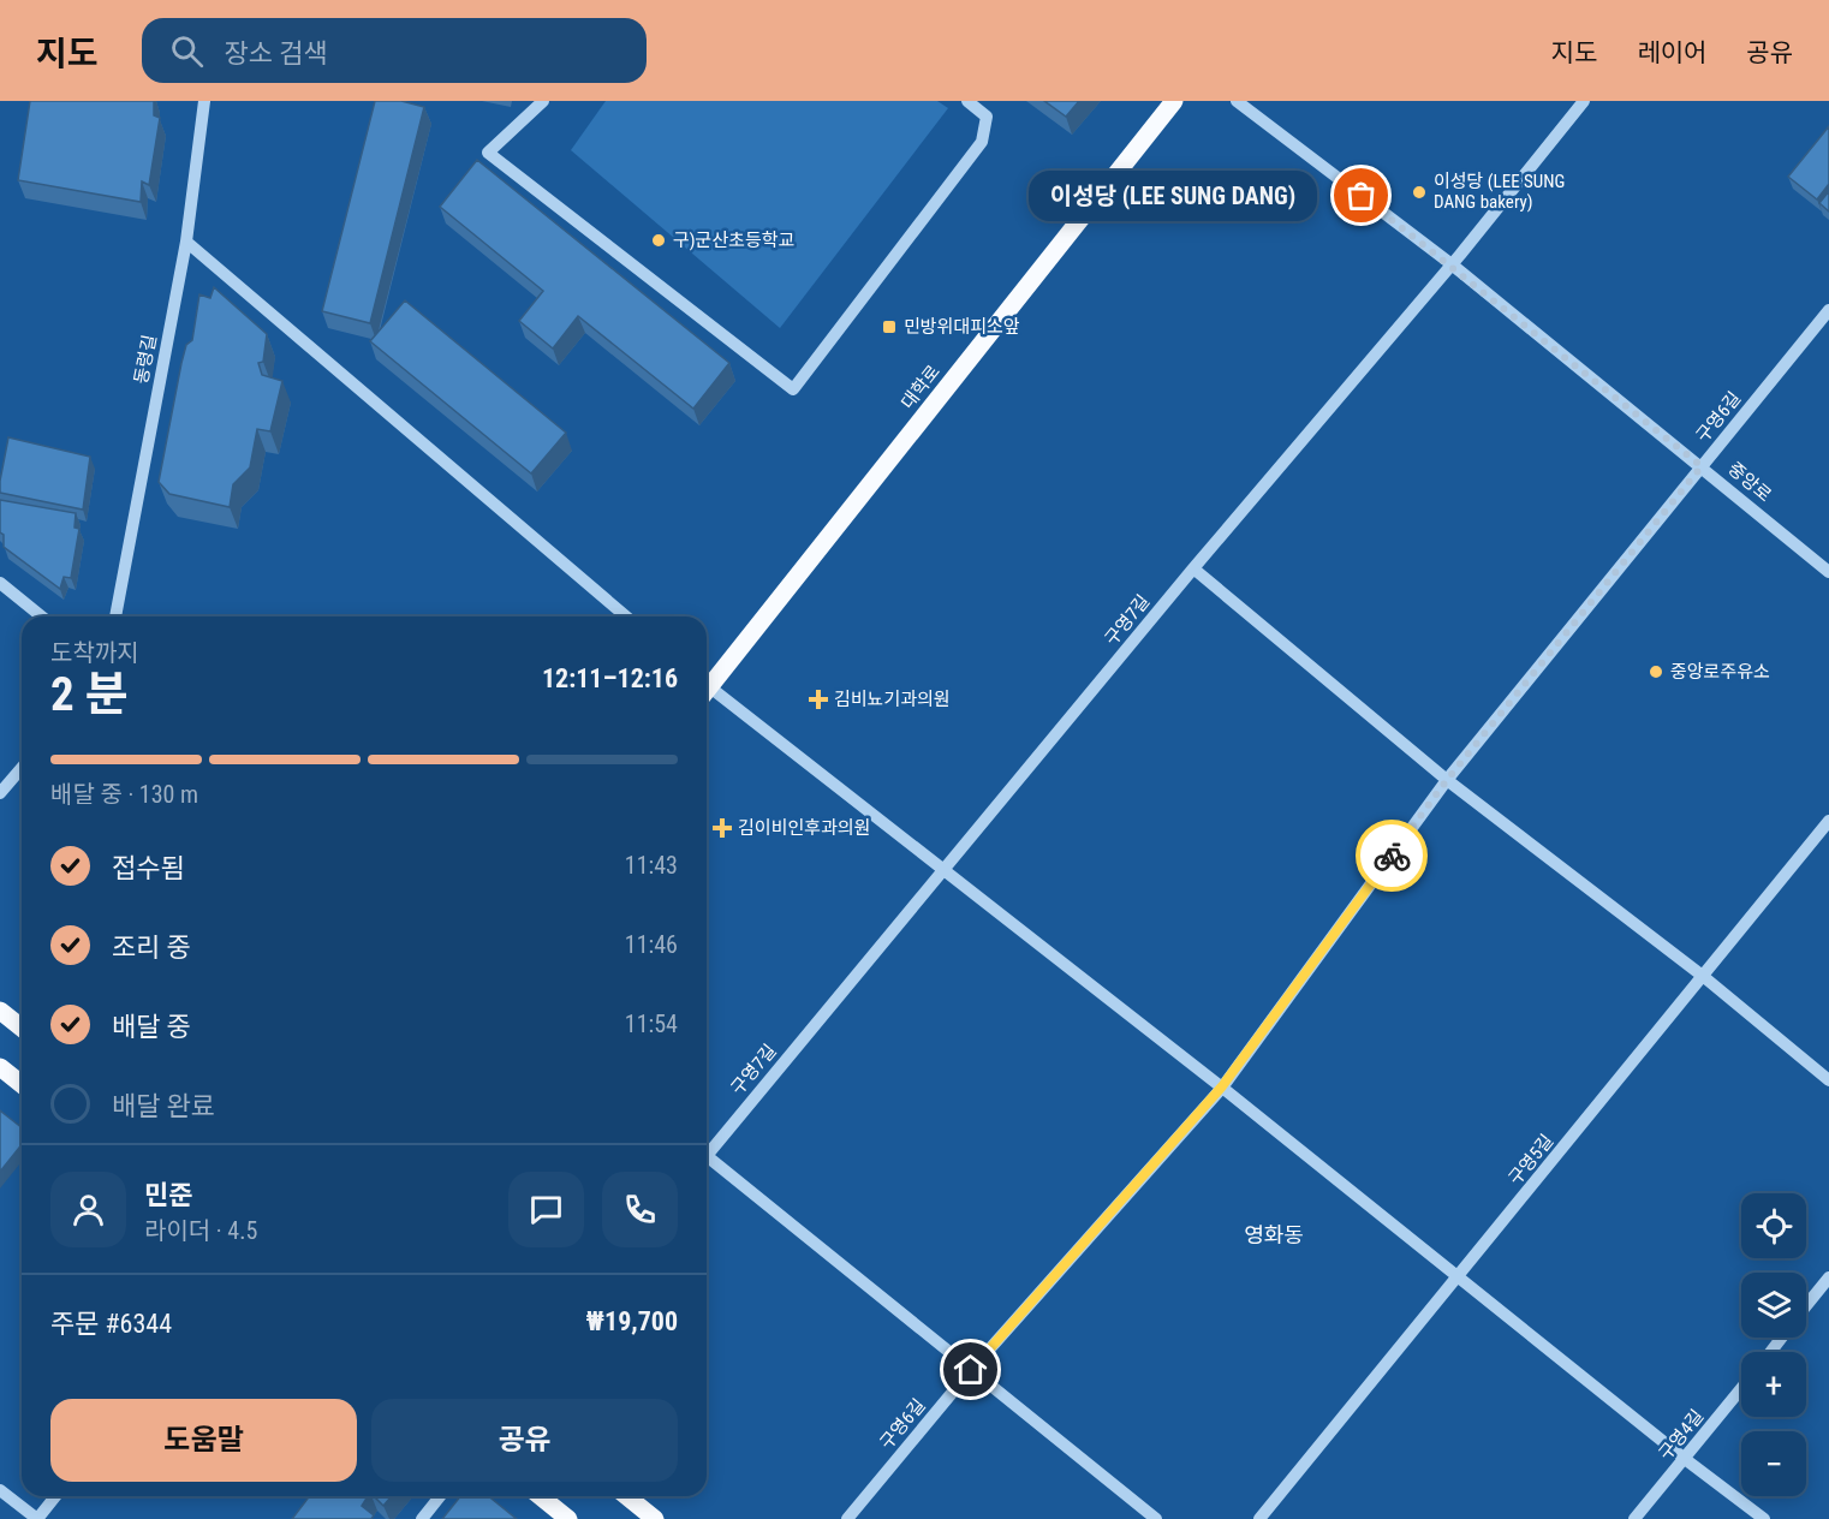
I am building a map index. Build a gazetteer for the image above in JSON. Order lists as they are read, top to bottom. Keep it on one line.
{"streets":{"main road":["대학로"],"street":["동령길","구영6길","중앙로","구영7길","구영5길","구영4길"]},"crossings":[["구영6길","중앙로"],["중앙로","구영7길"]],"districts":["영화동"],"places":{"other":["이성당 (LEE SUNG DANG bakery)","이성당 (LEE SUNG DANG)","구)군산초등학교","중앙로주유소"],"transit":["민방위대피소앞"],"health":["김비뇨기과의원","김이비인후과의원"]},"page":{"header":"지도","search":"장소 검색","nav":["지도","레이어","공유"],"bubble":"이성당 (LEE SUNG DANG)","heading":["2 분","도착까지","12:11–12:16"],"panel":["민준","라이더 · 4.5","주문 #6344","₩19,700"],"bar":"배달 중 · 130 m","list":[["접수됨","11:43"],["조리 중","11:46"],["배달 중","11:54"],"배달 완료"],"map_buttons":["+","−"],"buttons":["도움말","공유"]}}
